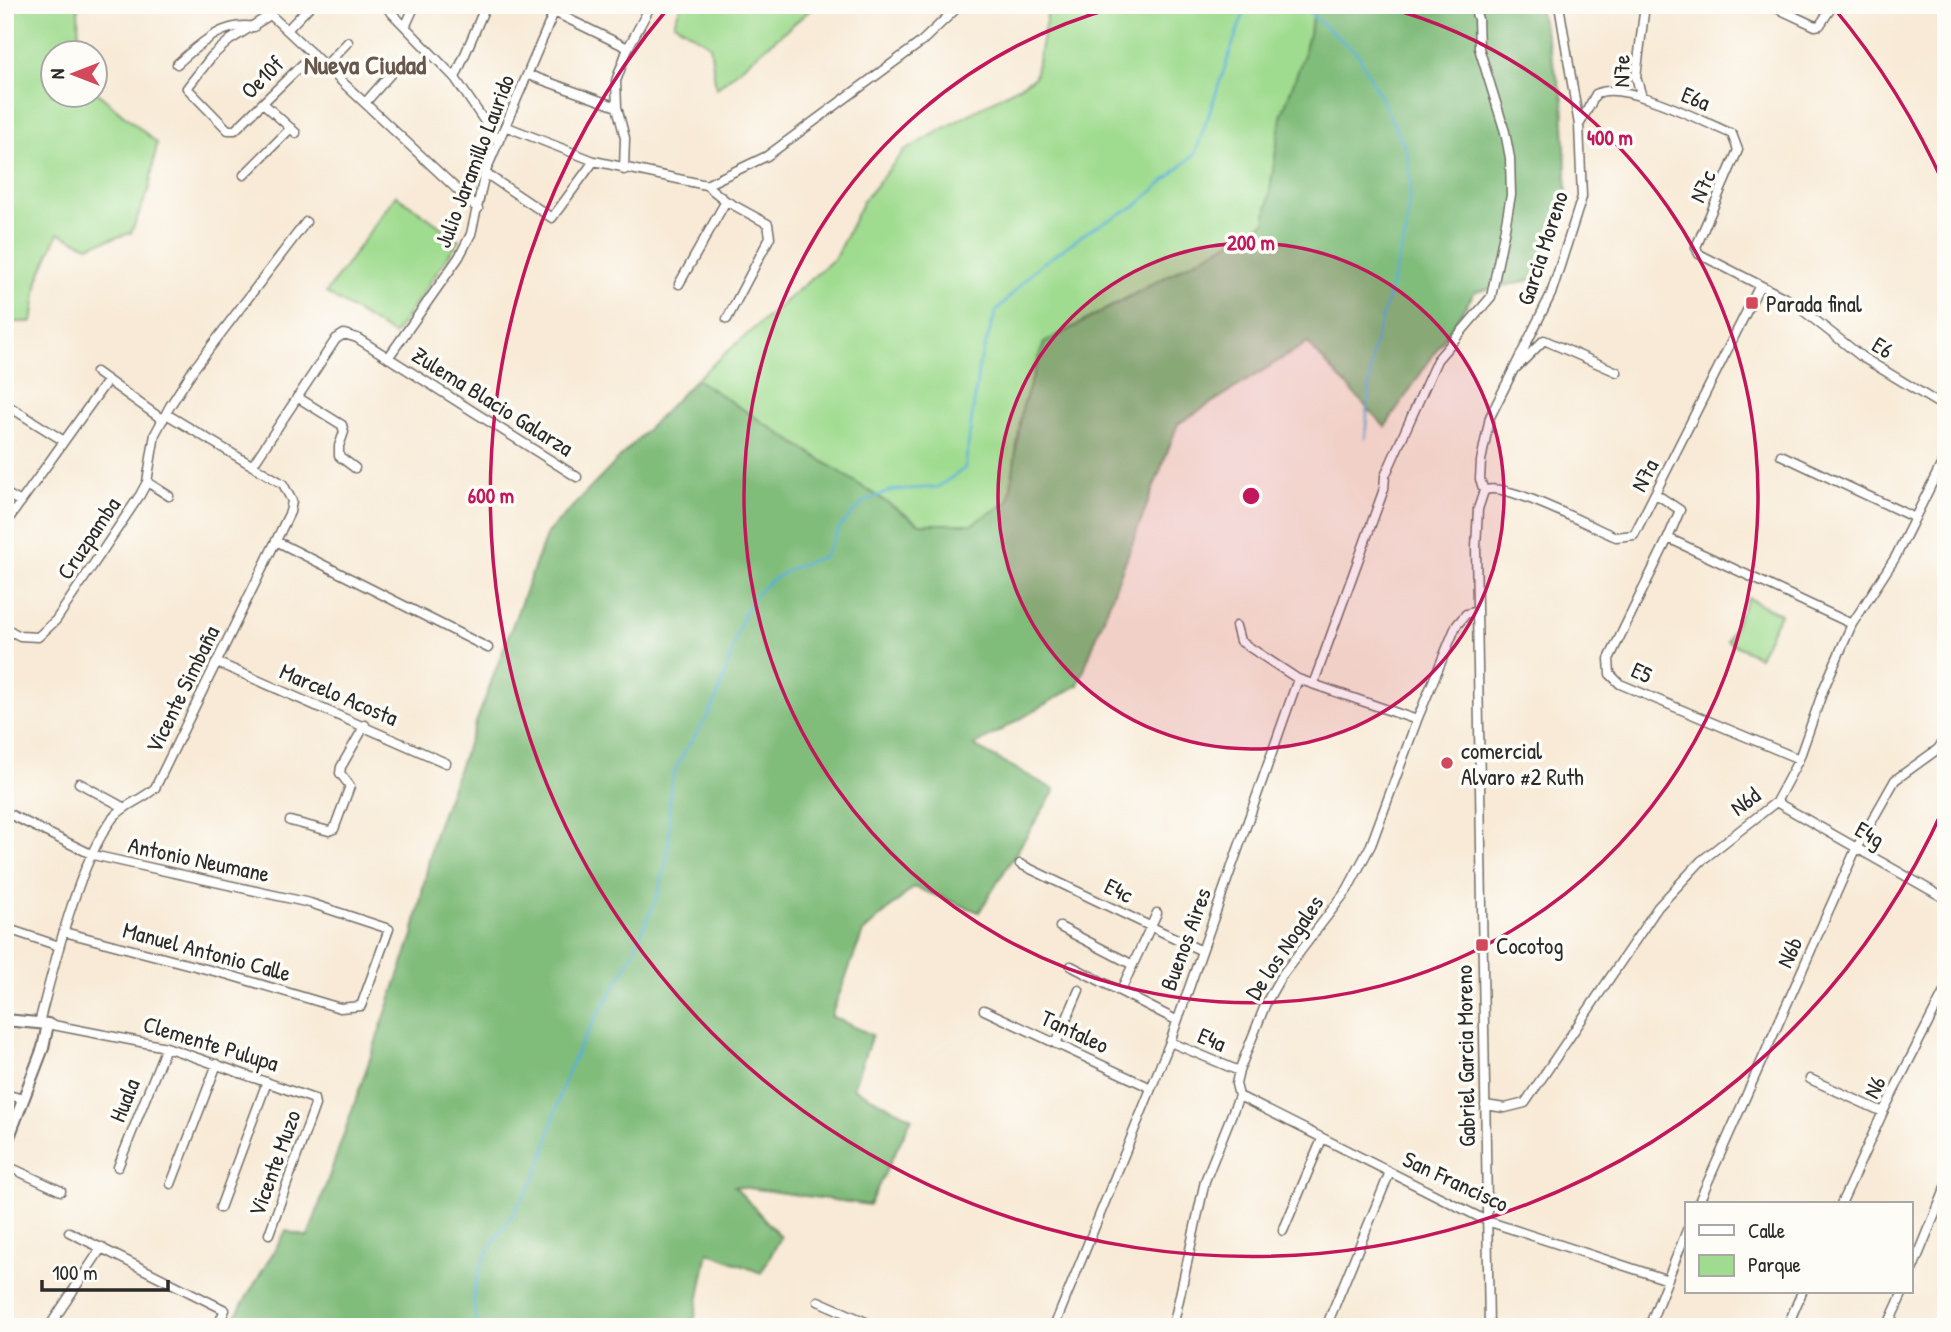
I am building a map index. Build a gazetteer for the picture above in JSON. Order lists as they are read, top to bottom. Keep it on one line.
{"streets":{"street":["N7e","Oe10f","E6a","Julio Jaramillo Laurido","N7c","Garcia Moreno","E6","Zulema Blacio Galarza","N7a","Cruzpamba","E5","Vicente Simbaña","Marcelo Acosta","N6d","E4g","Antonio Neumane","E4c","Buenos Aires","De los Nogales","Manuel Antonio Calle","N6b","Tantaleo","E4a","Clemente Pulupa","Gabriel Garcia Moreno","N6","Huala","Vicente Muzo","San Francisco"]},"crossings":[["N7e","E6a"],["N7e","Garcia Moreno"],["E6a","N7c"],["Julio Jaramillo Laurido","Zulema Blacio Galarza"],["N7c","E6"],["Garcia Moreno","N7a"],["Garcia Moreno","Gabriel Garcia Moreno"],["E6","N7a"],["N7a","Gabriel Garcia Moreno"],["Cruzpamba","Vicente Simbaña"],["E5","N6d"],["Vicente Simbaña","Marcelo Acosta"],["Vicente Simbaña","Antonio Neumane"],["Vicente Simbaña","Manuel Antonio Calle"],["Vicente Simbaña","Clemente Pulupa"],["N6d","E4g"],["N6d","Gabriel Garcia Moreno"],["E4g","N6b"],["Antonio Neumane","Manuel Antonio Calle"],["E4c","Buenos Aires"],["Buenos Aires","Tantaleo"],["Buenos Aires","E4a"],["De los Nogales","E4a"],["De los Nogales","Gabriel Garcia Moreno"],["De los Nogales","San Francisco"],["Clemente Pulupa","Huala"],["Clemente Pulupa","Vicente Muzo"],["Gabriel Garcia Moreno","San Francisco"]],"districts":["Nueva Ciudad"],"places":{"transit":["Parada final","Cocotog"],"other":["comercial Alvaro #2 Ruth"]},"legend":["Calle","Parque"],"scale_bar":"100 m","north":"left","rings":["400 m","200 m","600 m"]}
